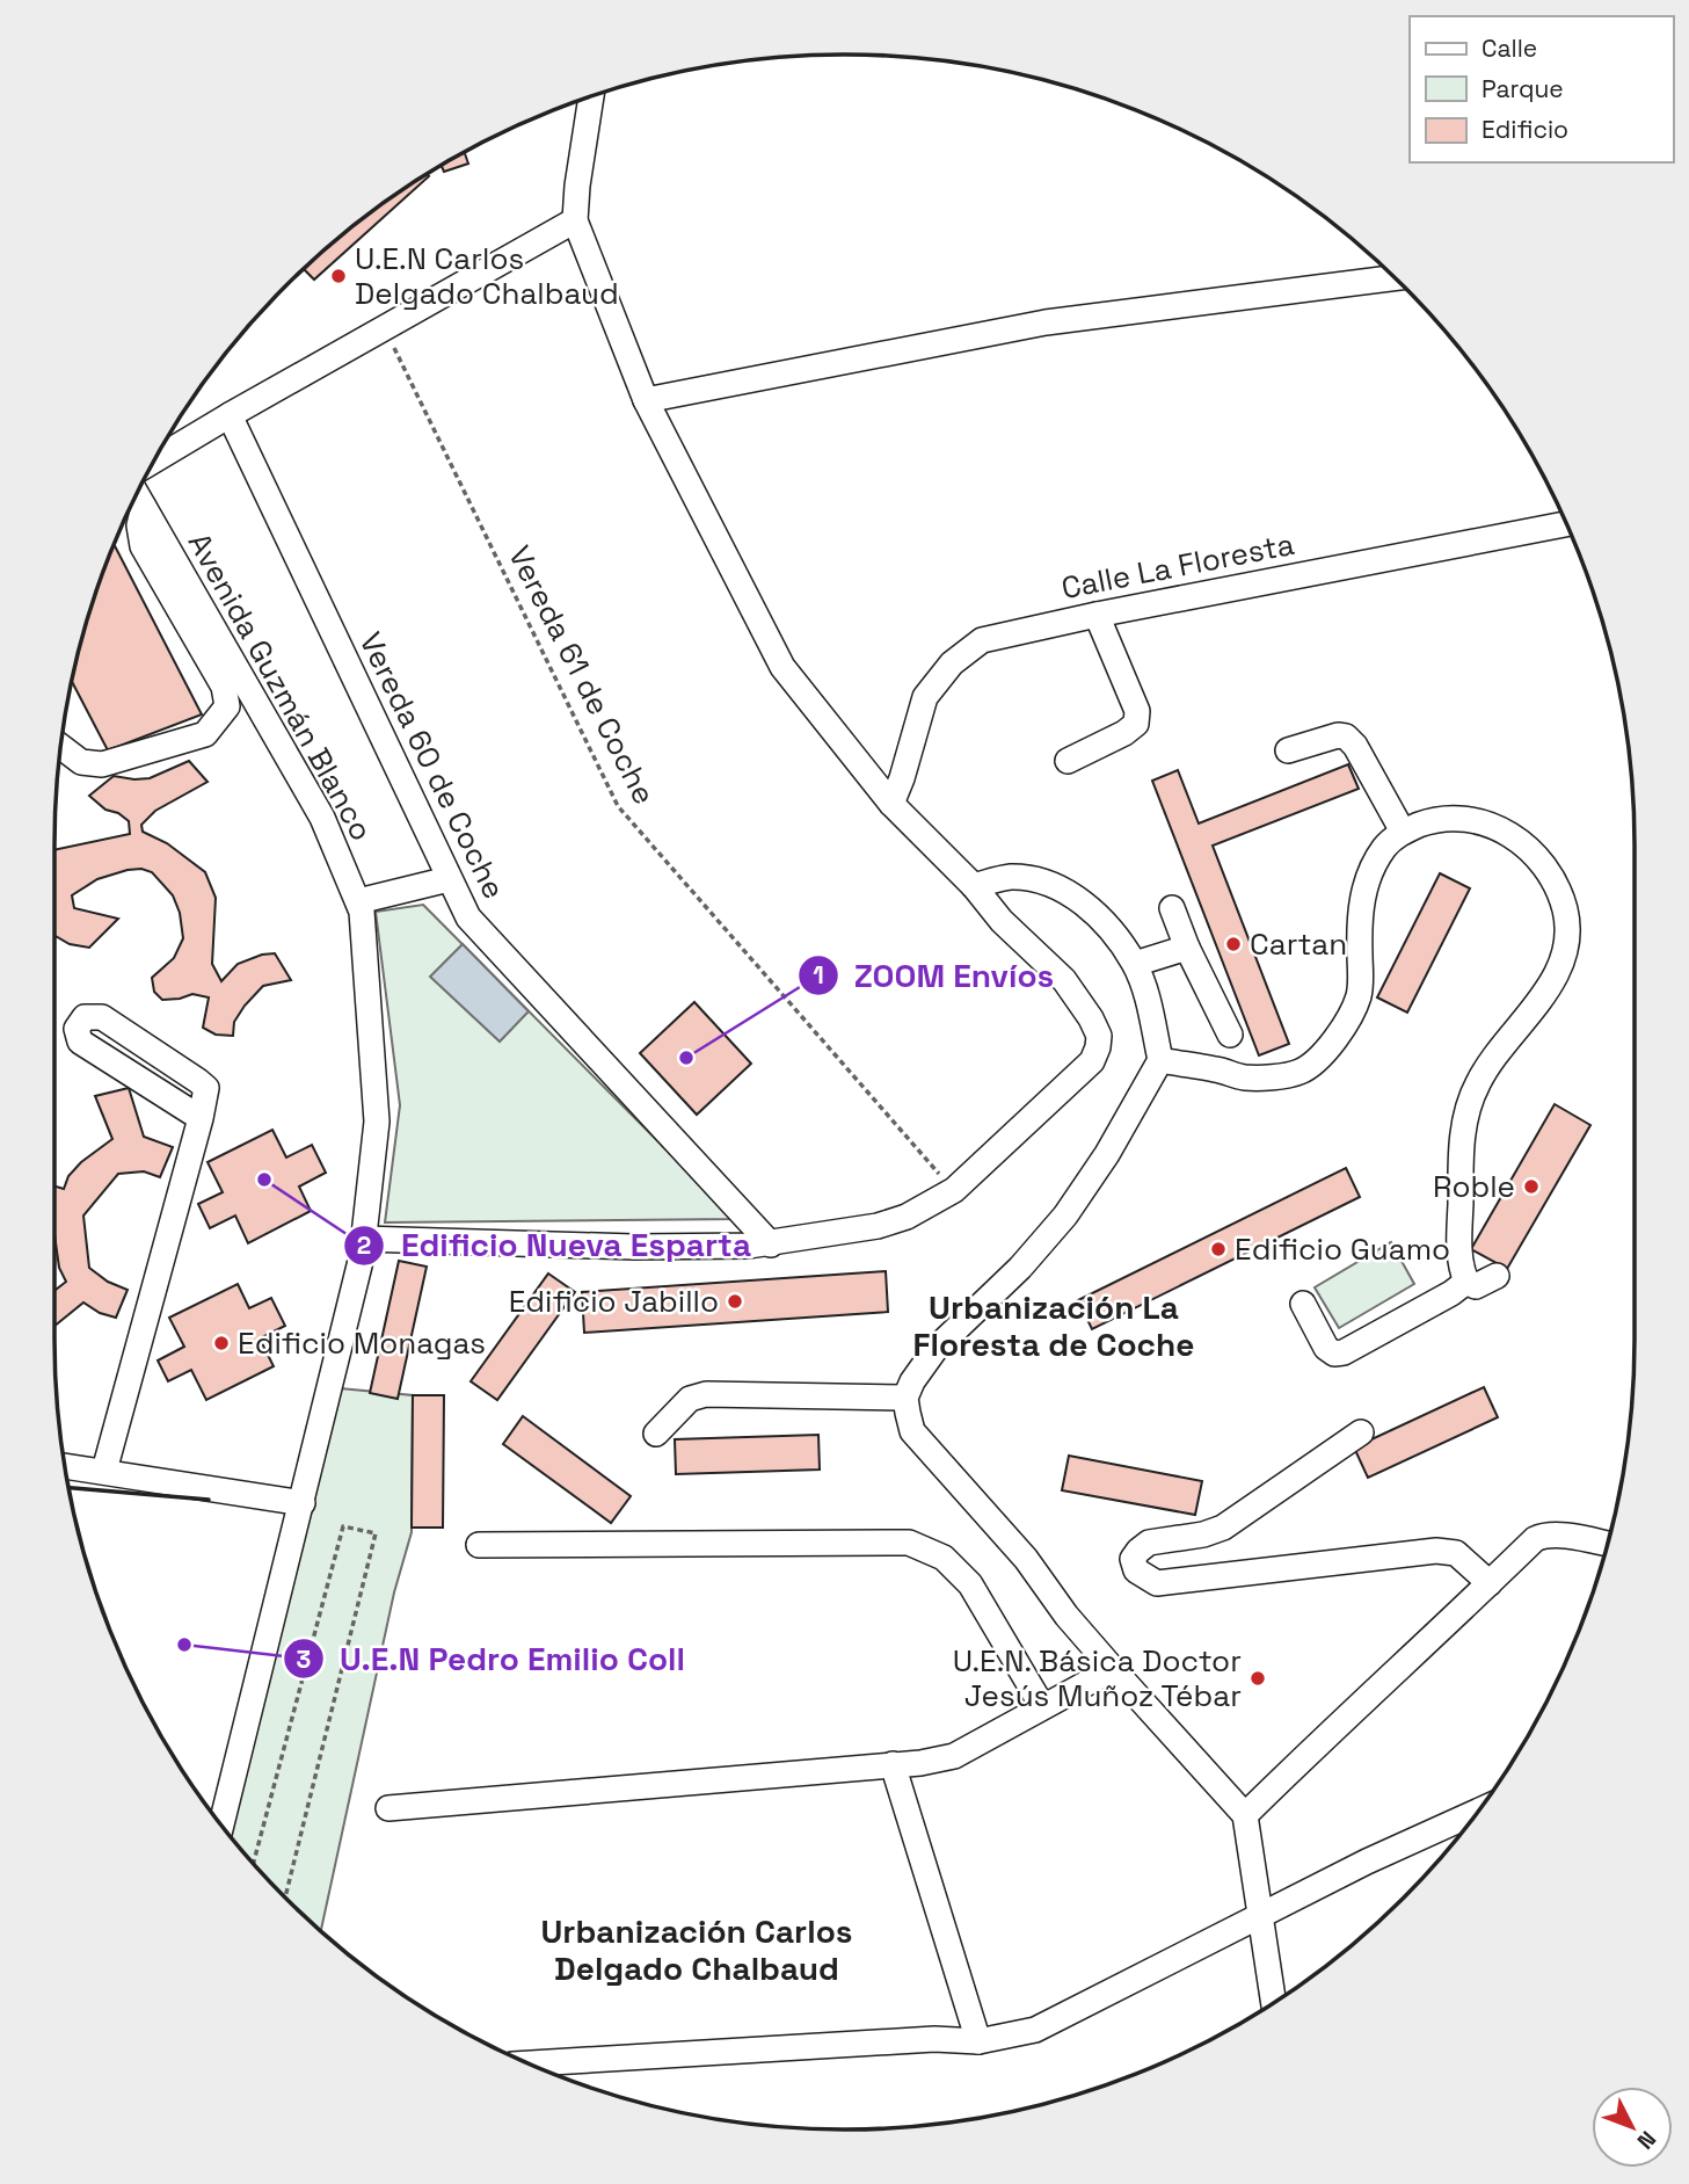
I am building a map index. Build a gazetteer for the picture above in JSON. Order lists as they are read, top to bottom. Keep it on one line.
{"streets":{"street":["Calle La Floresta","Avenida Guzmán Blanco","Vereda 60 de Coche"],"path":["Vereda 61 de Coche"]},"districts":["Urbanización La Floresta de Coche","Urbanización Carlos Delgado Chalbaud"],"places":["U.E.N Carlos Delgado Chalbaud","Cartan","ZOOM Envíos","Edificio Nueva Esparta","Roble","Edificio Guamo","Edificio Jabillo","Edificio Monagas","U.E.N Pedro Emilio Coll","U.E.N. Básica Doctor Jesús Muñoz Tébar"],"legend":["Calle","Parque","Edificio"],"north":"bottom right"}
